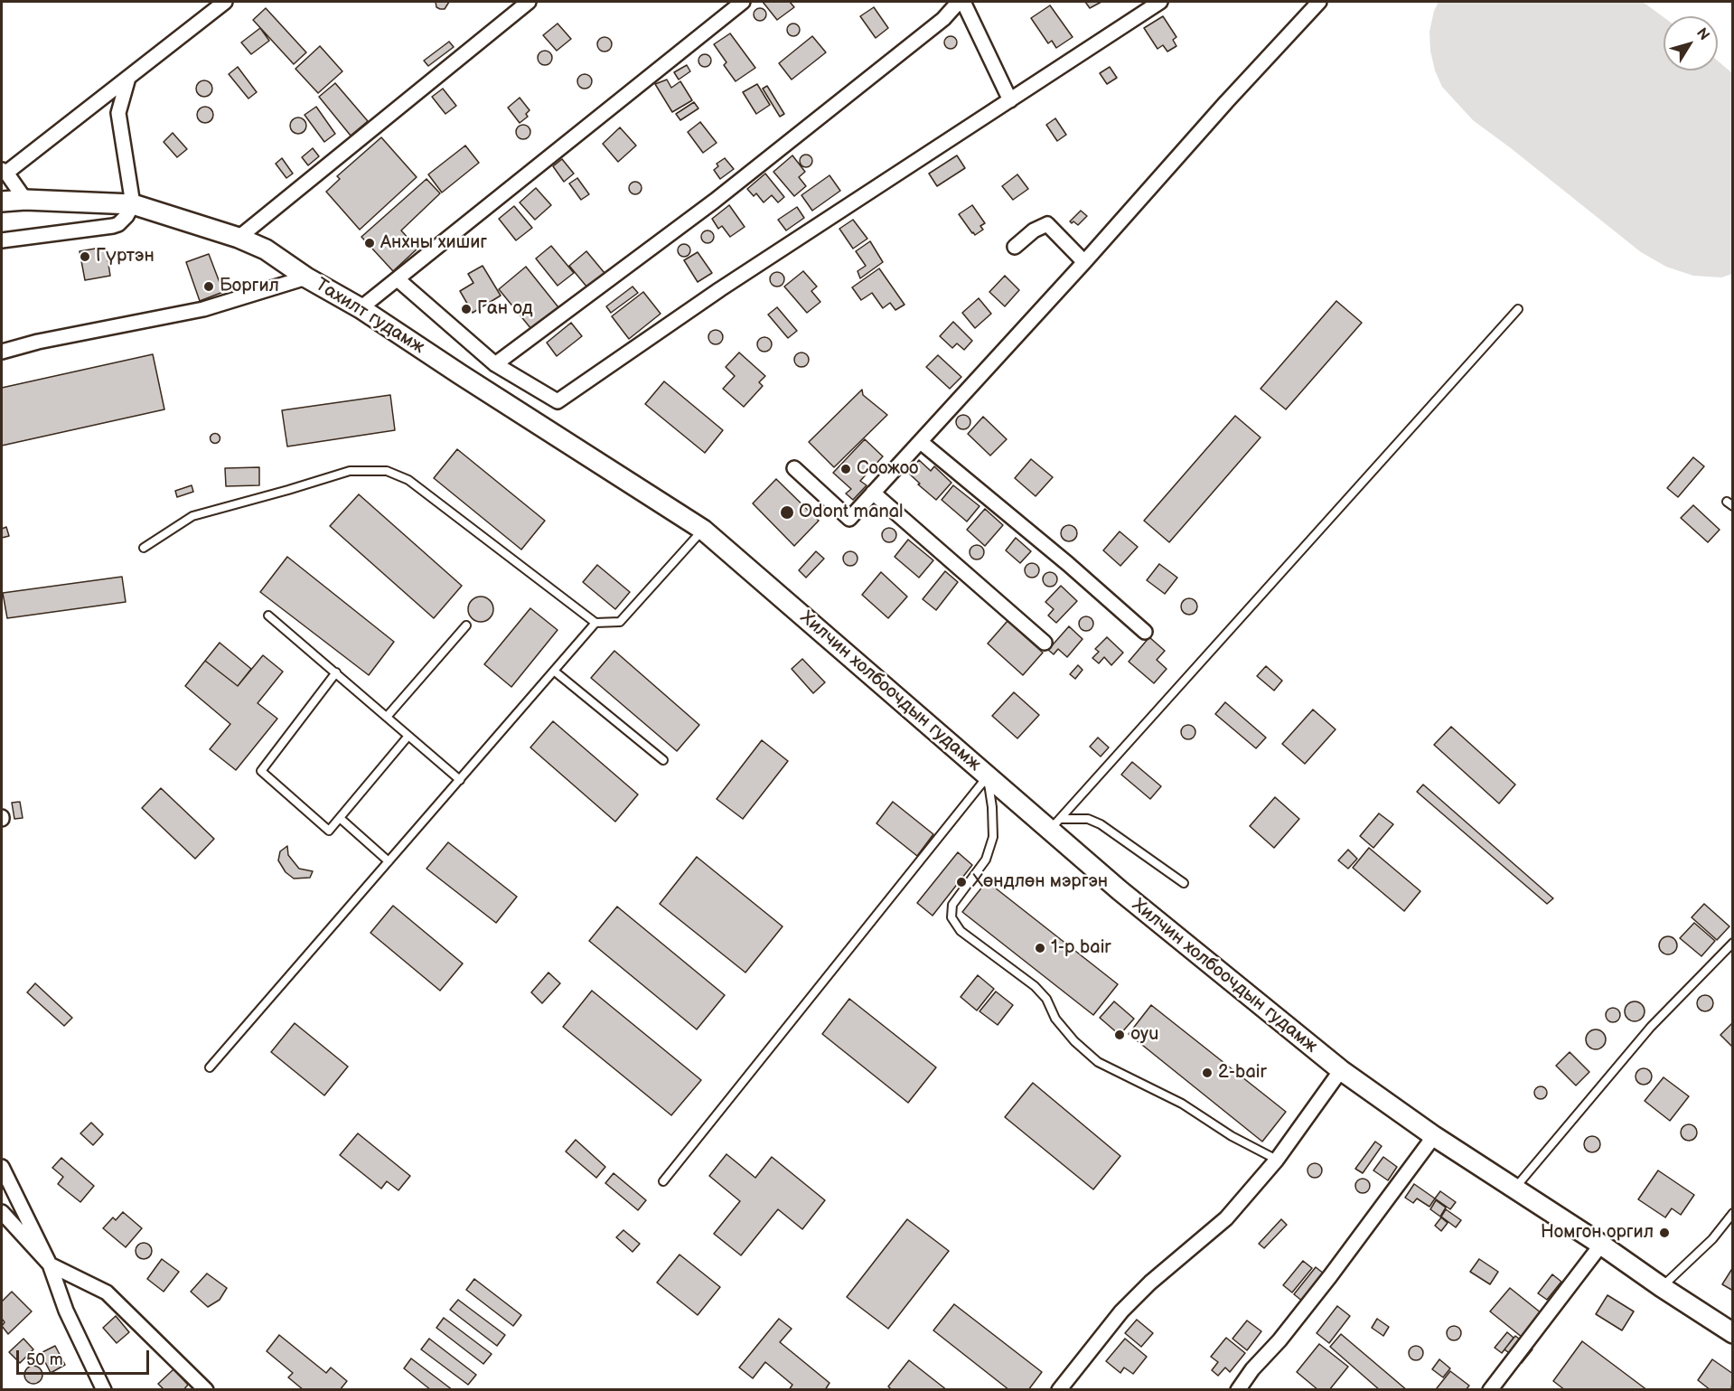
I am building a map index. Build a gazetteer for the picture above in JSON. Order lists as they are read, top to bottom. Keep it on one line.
{"streets":{"main road":["Тахилт гудамж","Хилчин холбоочдын гудамж"]},"crossings":[["Тахилт гудамж","Хилчин холбоочдын гудамж"]],"places":["Анхны хишиг","Гүртэн","Боргил","Ган од","Соожоо","Odont manal","Хөндлөн мэргэн","1-p bair","oyu","2-bair","Номгон оргил"],"scale_bar":"50 m","north":"top right"}
